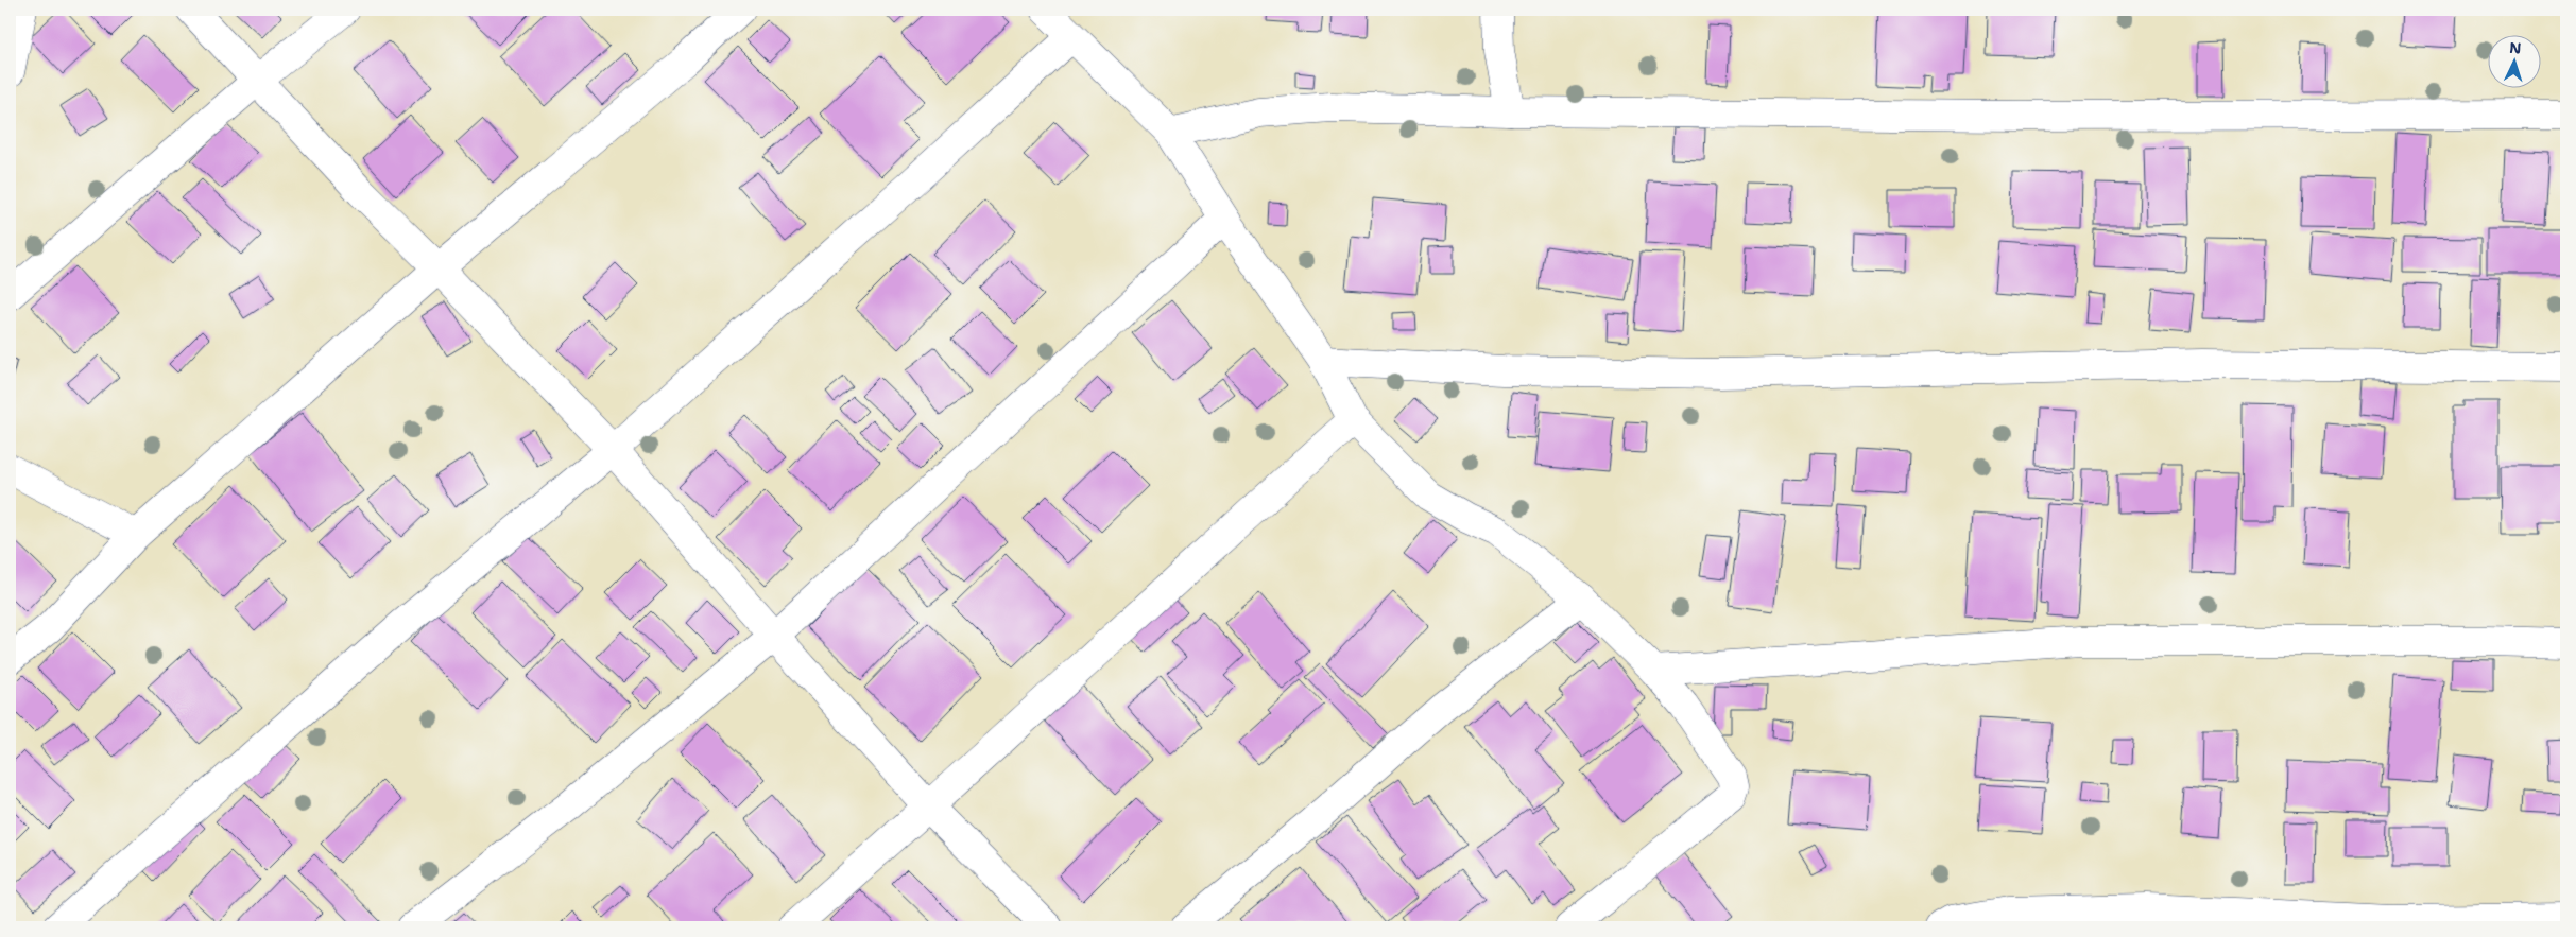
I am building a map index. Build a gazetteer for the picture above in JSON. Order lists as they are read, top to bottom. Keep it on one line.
{"north":"top"}
